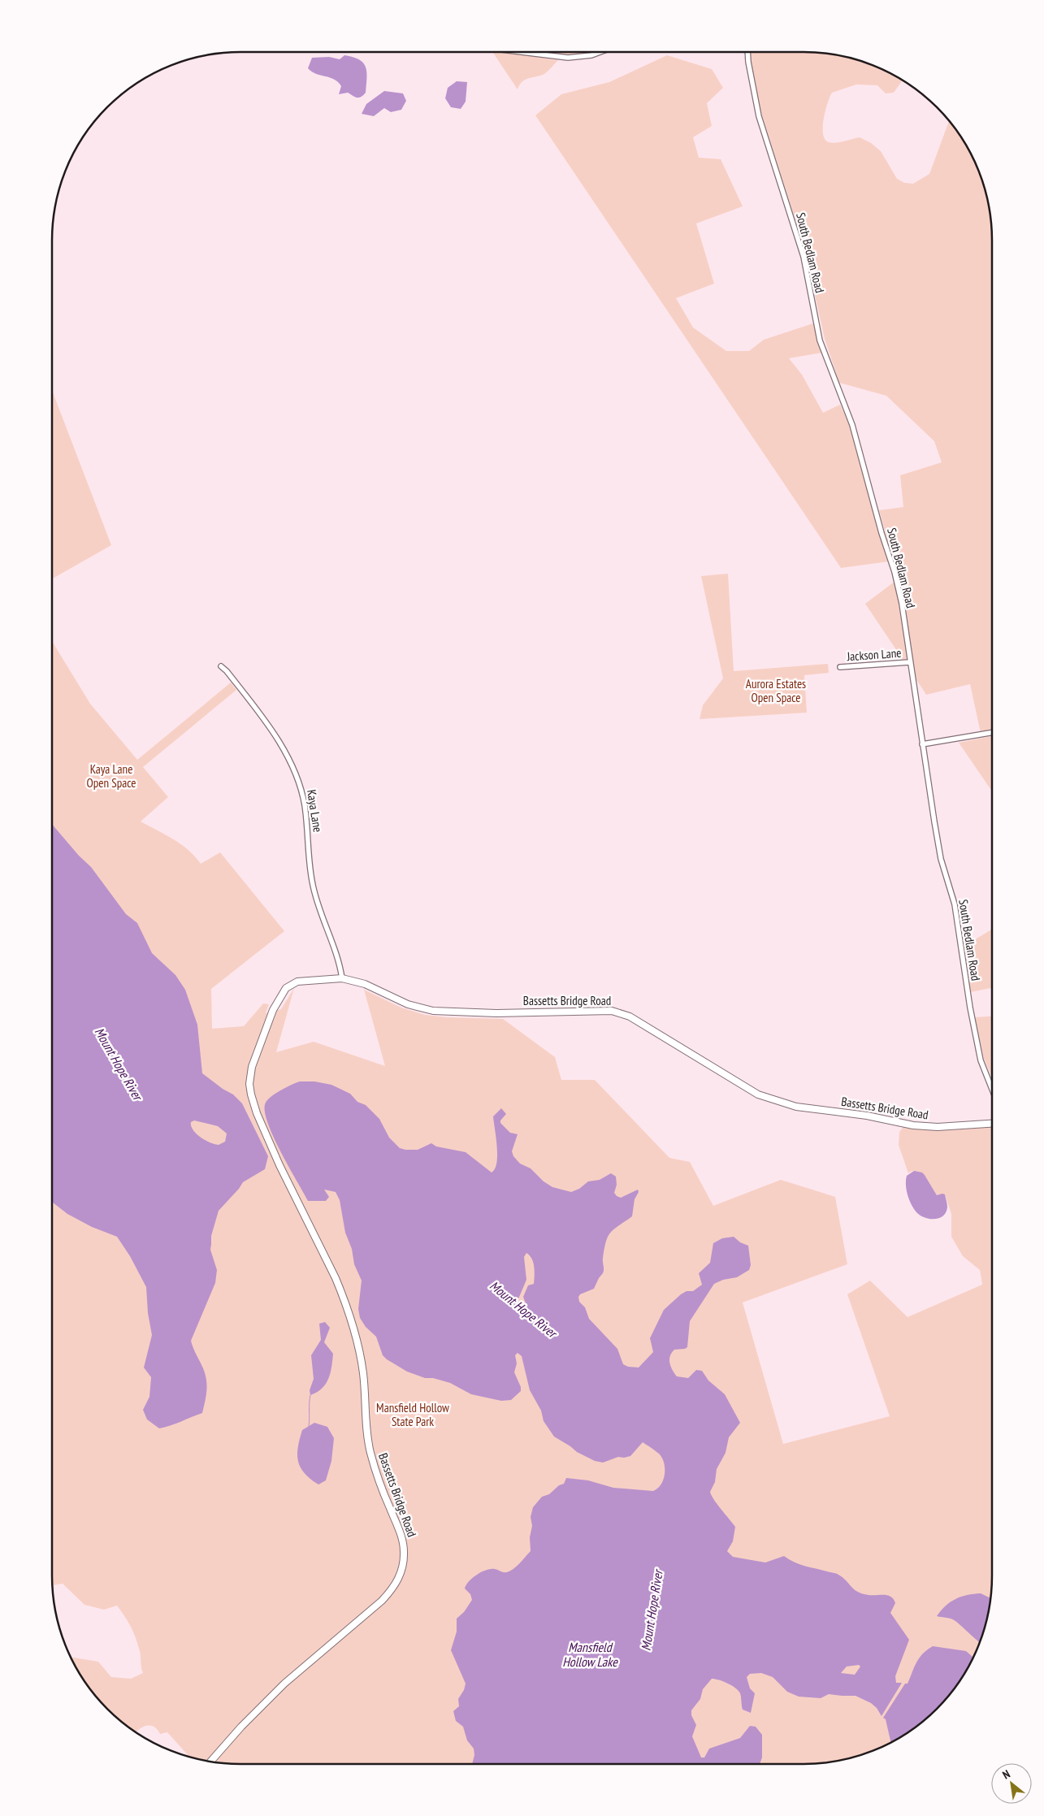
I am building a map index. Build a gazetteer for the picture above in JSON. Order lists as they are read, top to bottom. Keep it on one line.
{"streets":{"street":["South Bedlam Road","Jackson Lane","Kaya Lane","Bassetts Bridge Road"]},"crossings":[["South Bedlam Road","Jackson Lane"],["Kaya Lane","Bassetts Bridge Road"]],"water":["Mount Hope River","Mansfield Hollow Lake"],"parks":["Aurora Estates Open Space","Kaya Lane Open Space","Mansfield Hollow State Park"],"north":"top left"}
